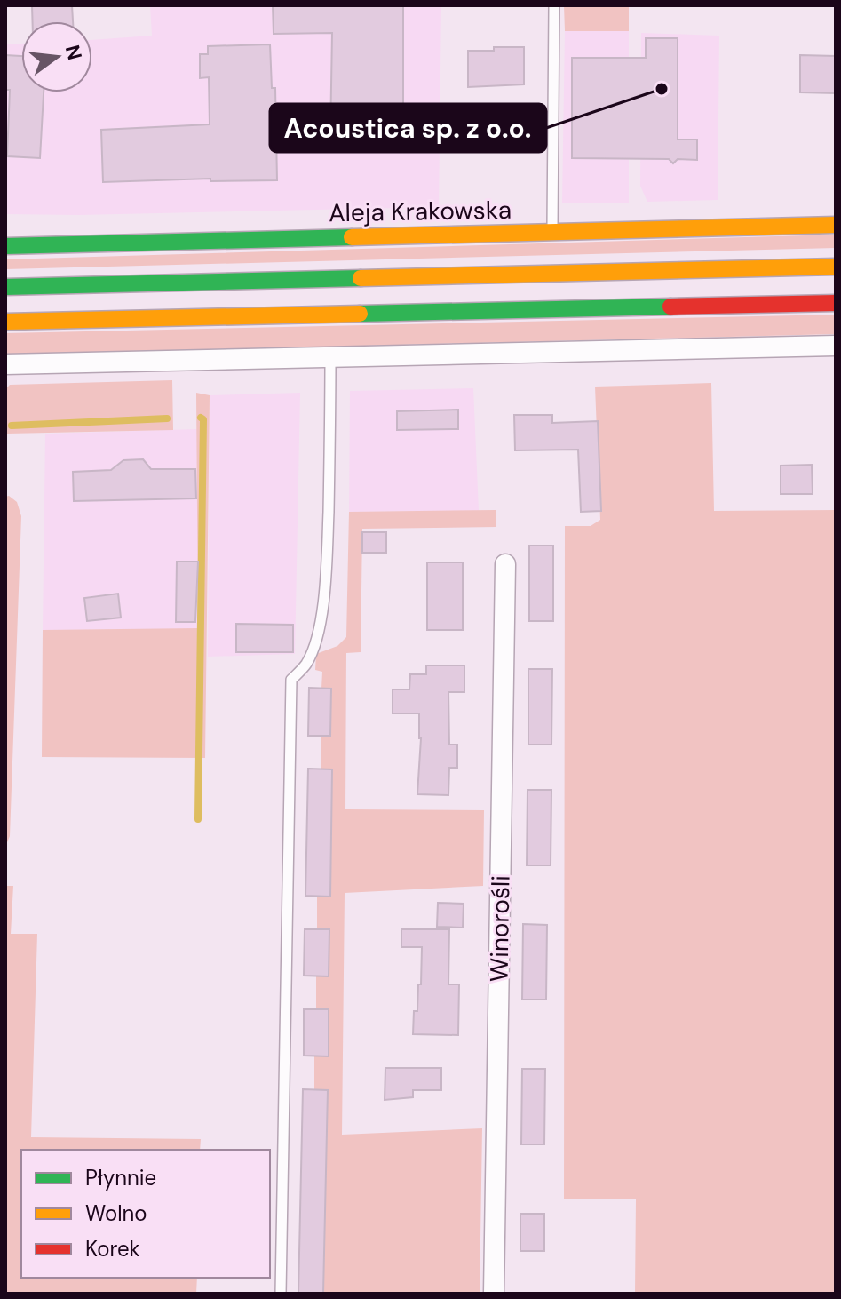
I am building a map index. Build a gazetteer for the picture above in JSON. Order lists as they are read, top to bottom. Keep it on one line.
{"streets":{"main road":["Aleja Krakowska"],"street":["Winorośli"]},"places":["Acoustica sp. z o.o."],"legend":["Płynnie","Wolno","Korek"],"north":"right"}
